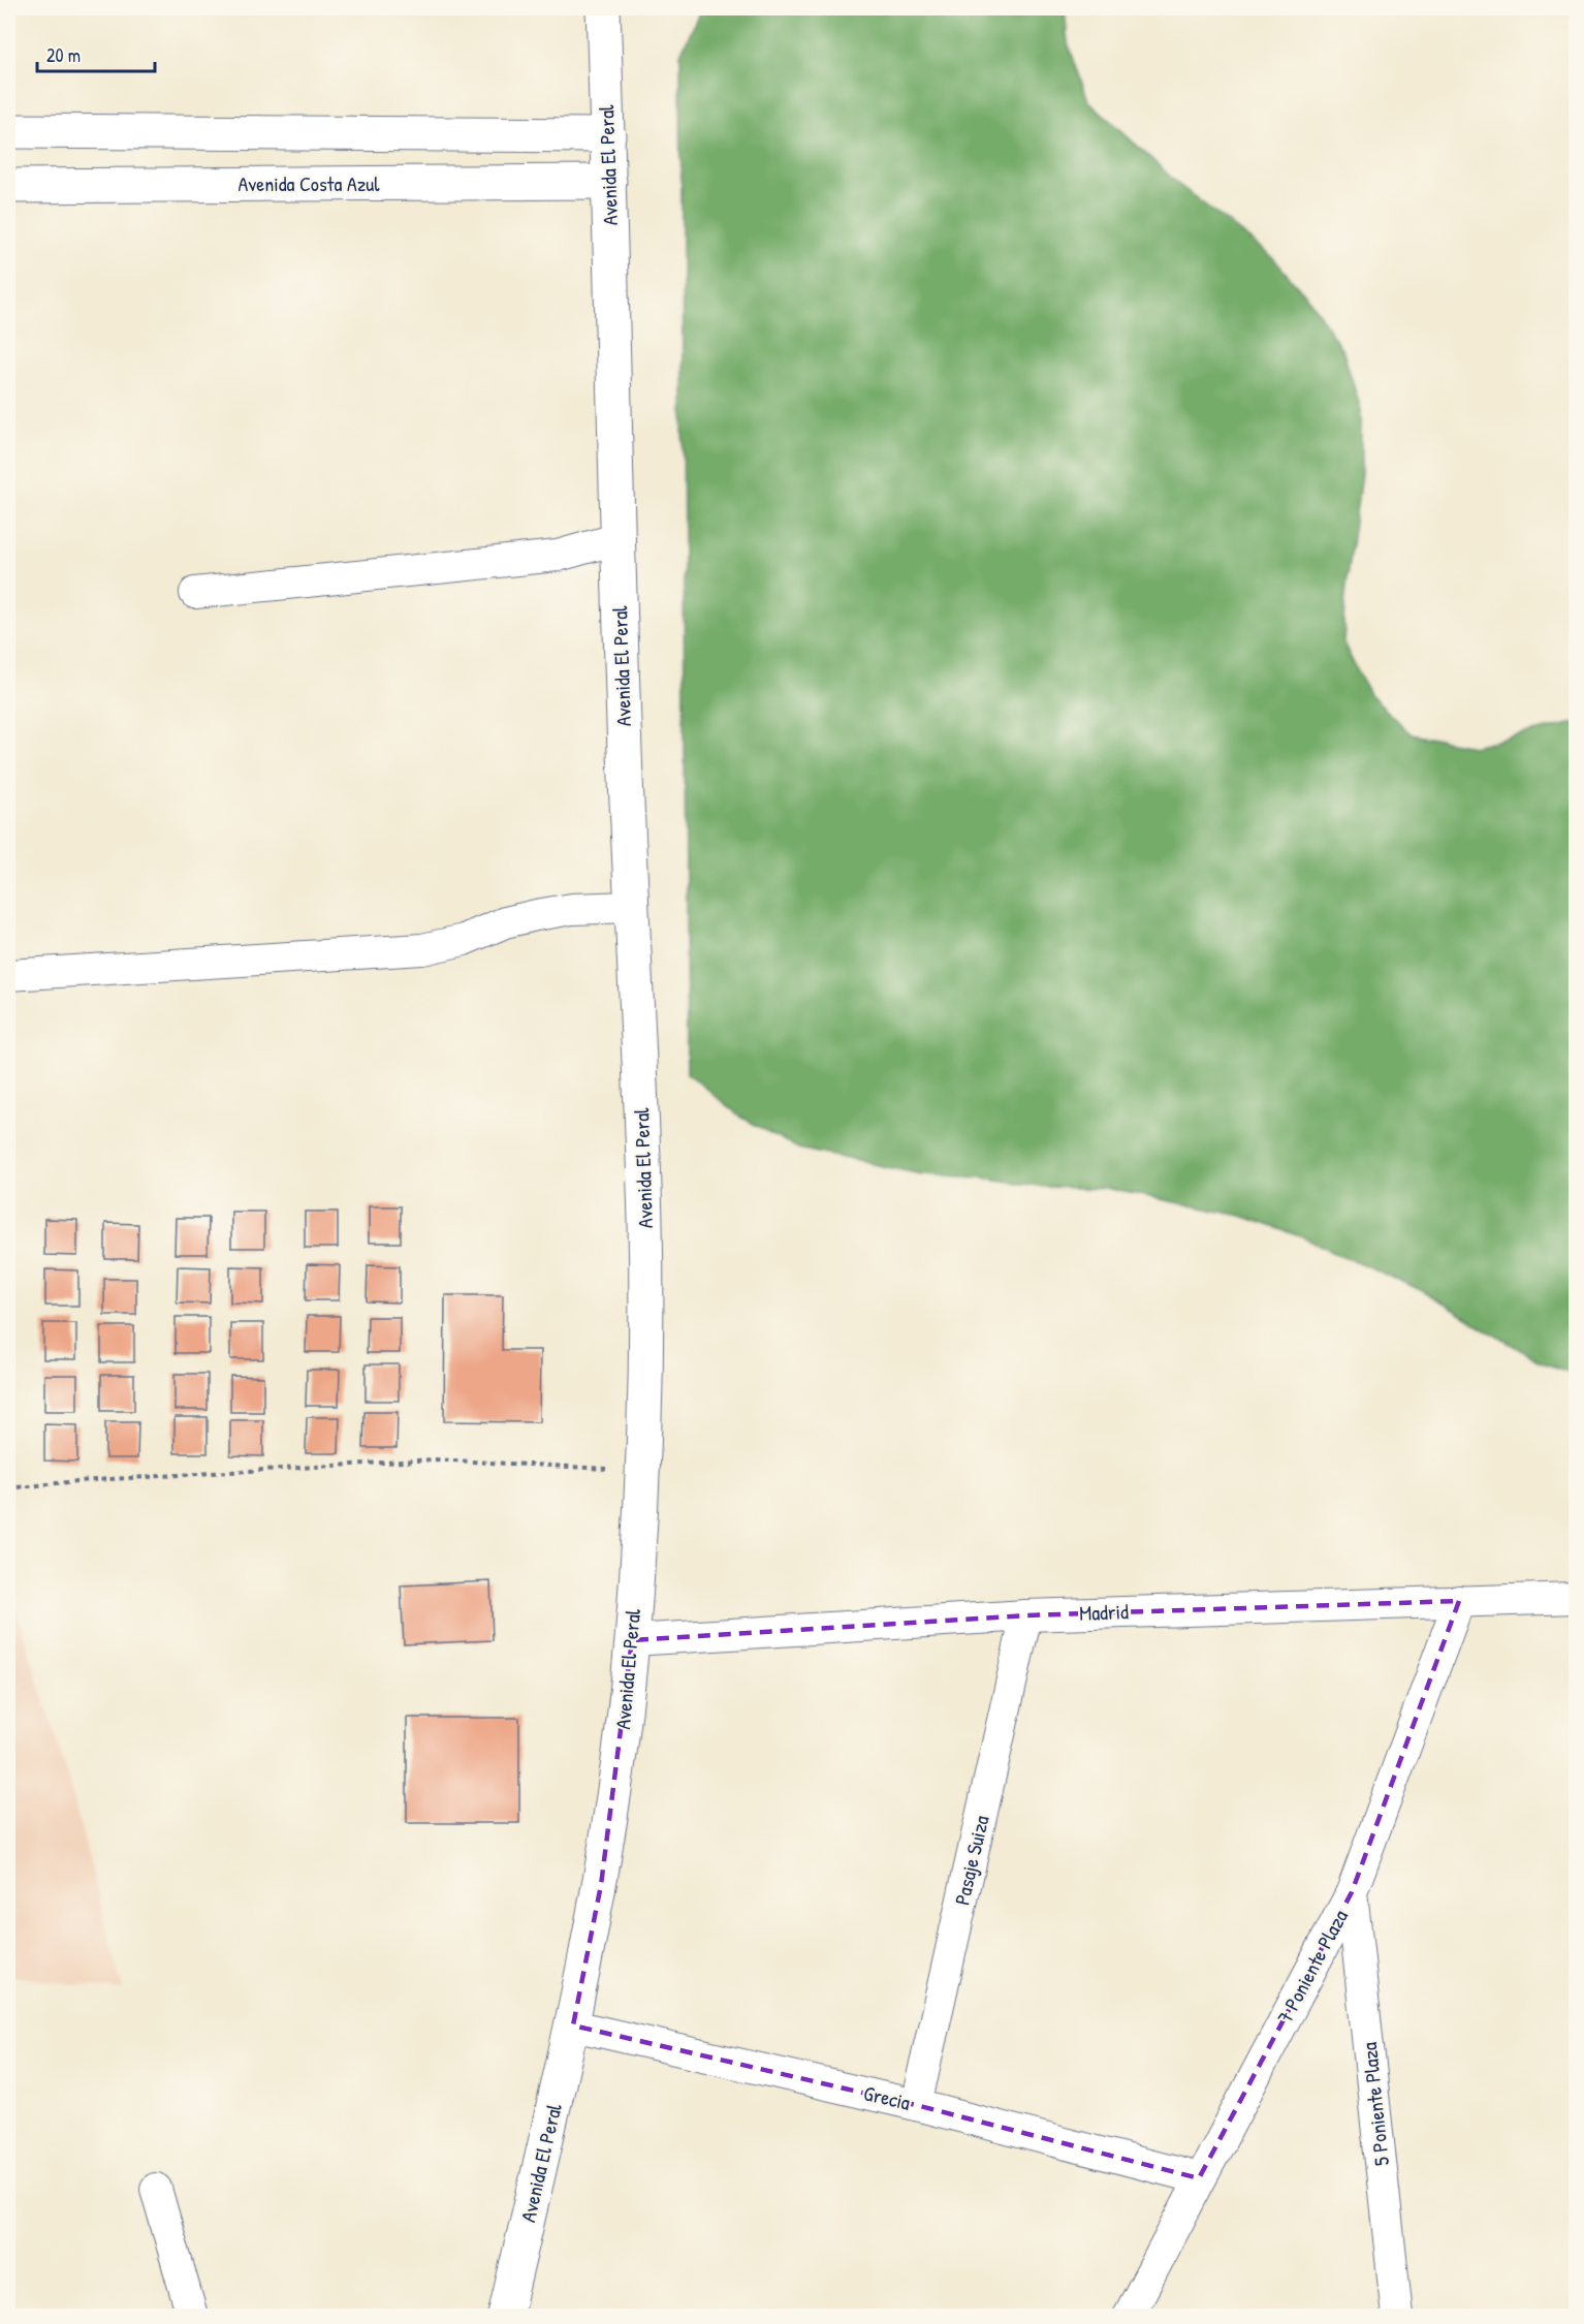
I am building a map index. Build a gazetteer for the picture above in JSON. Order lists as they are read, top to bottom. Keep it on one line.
{"streets":{"main road":["Avenida El Peral","Avenida Costa Azul"],"street":["Madrid","Pasaje Suiza","7 Poniente Plaza","Grecia","5 Poniente Plaza"]},"crossings":[["Avenida El Peral","Avenida Costa Azul"],["Avenida El Peral","Madrid"],["Avenida El Peral","Grecia"],["Madrid","Pasaje Suiza"],["Madrid","7 Poniente Plaza"],["Pasaje Suiza","Grecia"],["7 Poniente Plaza","Grecia"],["7 Poniente Plaza","5 Poniente Plaza"]],"scale_bar":"20 m"}
